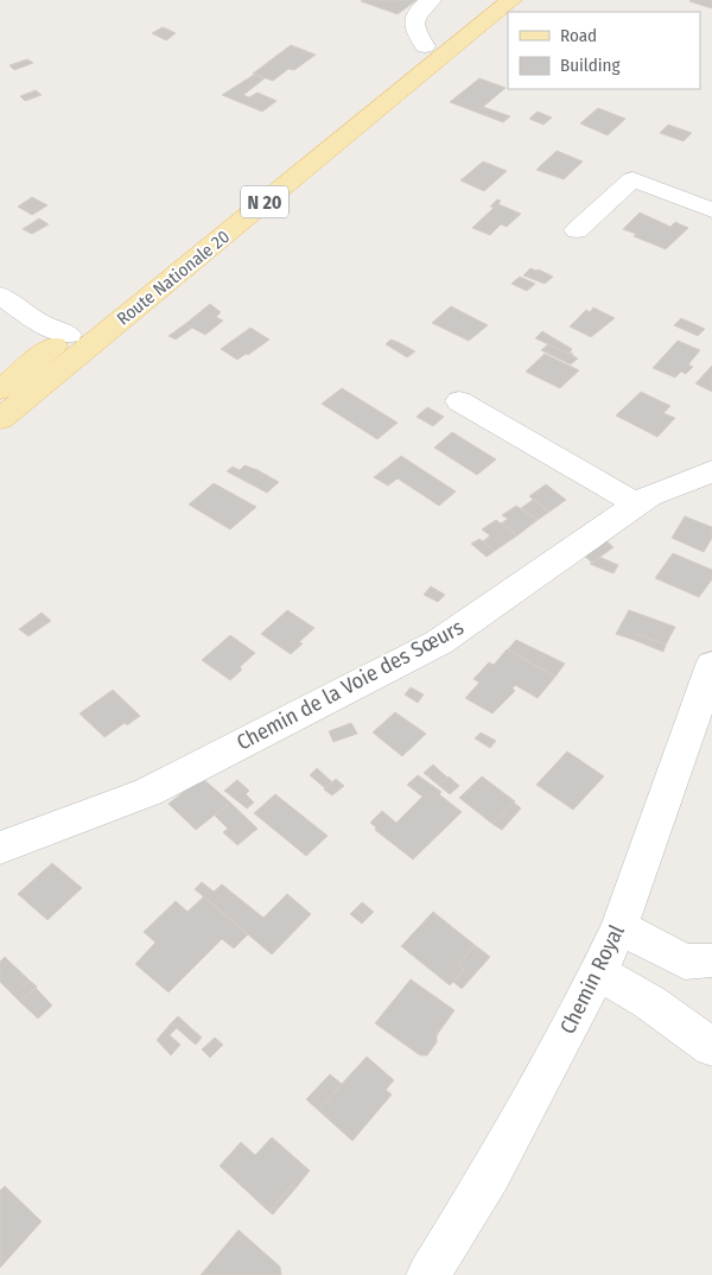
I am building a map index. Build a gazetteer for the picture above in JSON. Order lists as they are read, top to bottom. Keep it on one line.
{"streets":{"main road":["N 20","Route Nationale 20"],"street":["Chemin de la Voie des Sœurs","Chemin Royal"]},"legend":["Road","Building"]}
